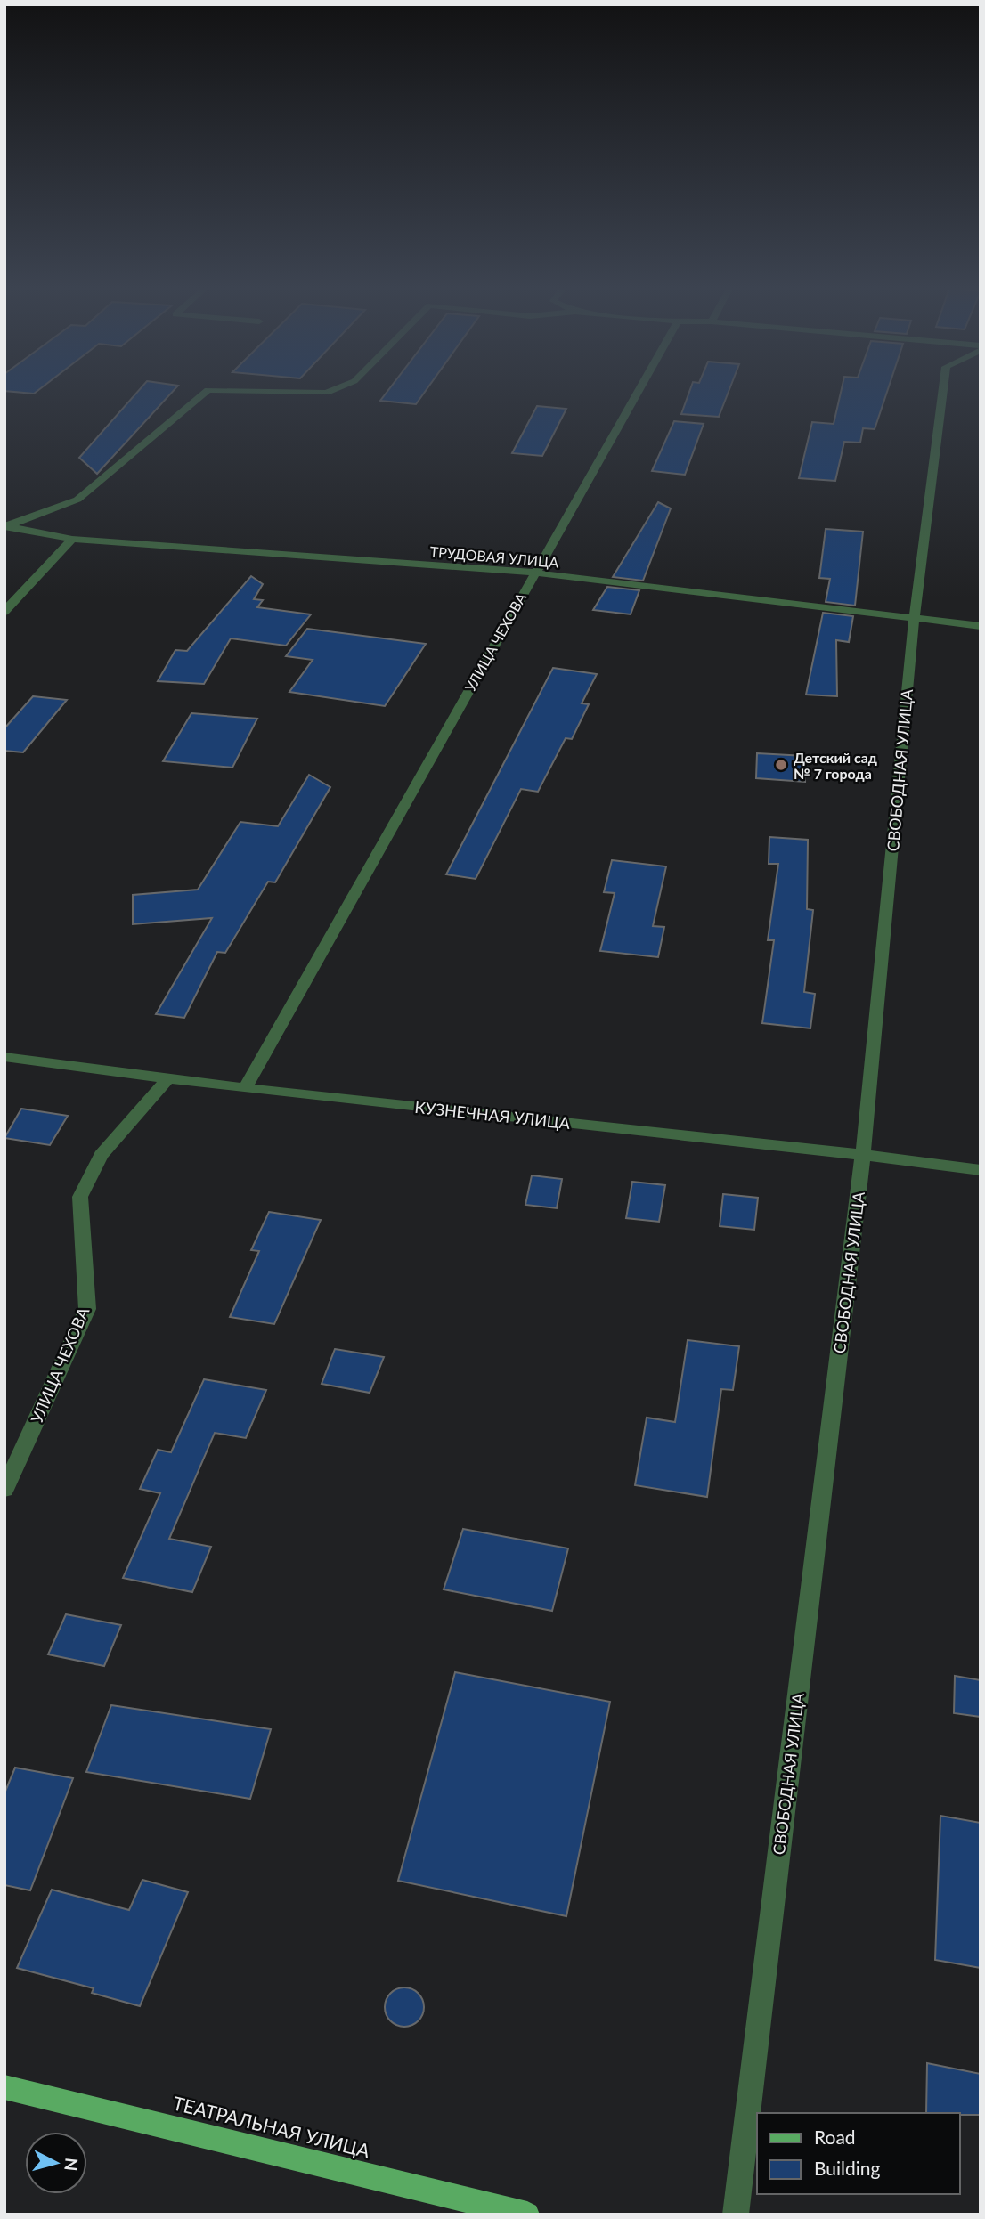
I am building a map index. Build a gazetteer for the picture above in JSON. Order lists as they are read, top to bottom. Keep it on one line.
{"streets":{"main road":["ТЕАТРАЛЬНАЯ УЛИЦА"],"street":["ТРУДОВАЯ УЛИЦА","УЛИЦА ЧЕХОВА","СВОБОДНАЯ УЛИЦА","КУЗНЕЧНАЯ УЛИЦА"]},"crossings":[["ТРУДОВАЯ УЛИЦА","УЛИЦА ЧЕХОВА"],["ТРУДОВАЯ УЛИЦА","СВОБОДНАЯ УЛИЦА"],["УЛИЦА ЧЕХОВА","КУЗНЕЧНАЯ УЛИЦА"],["СВОБОДНАЯ УЛИЦА","КУЗНЕЧНАЯ УЛИЦА"]],"places":["Детский сад № 7 города"],"legend":["Road","Building"],"north":"right"}
